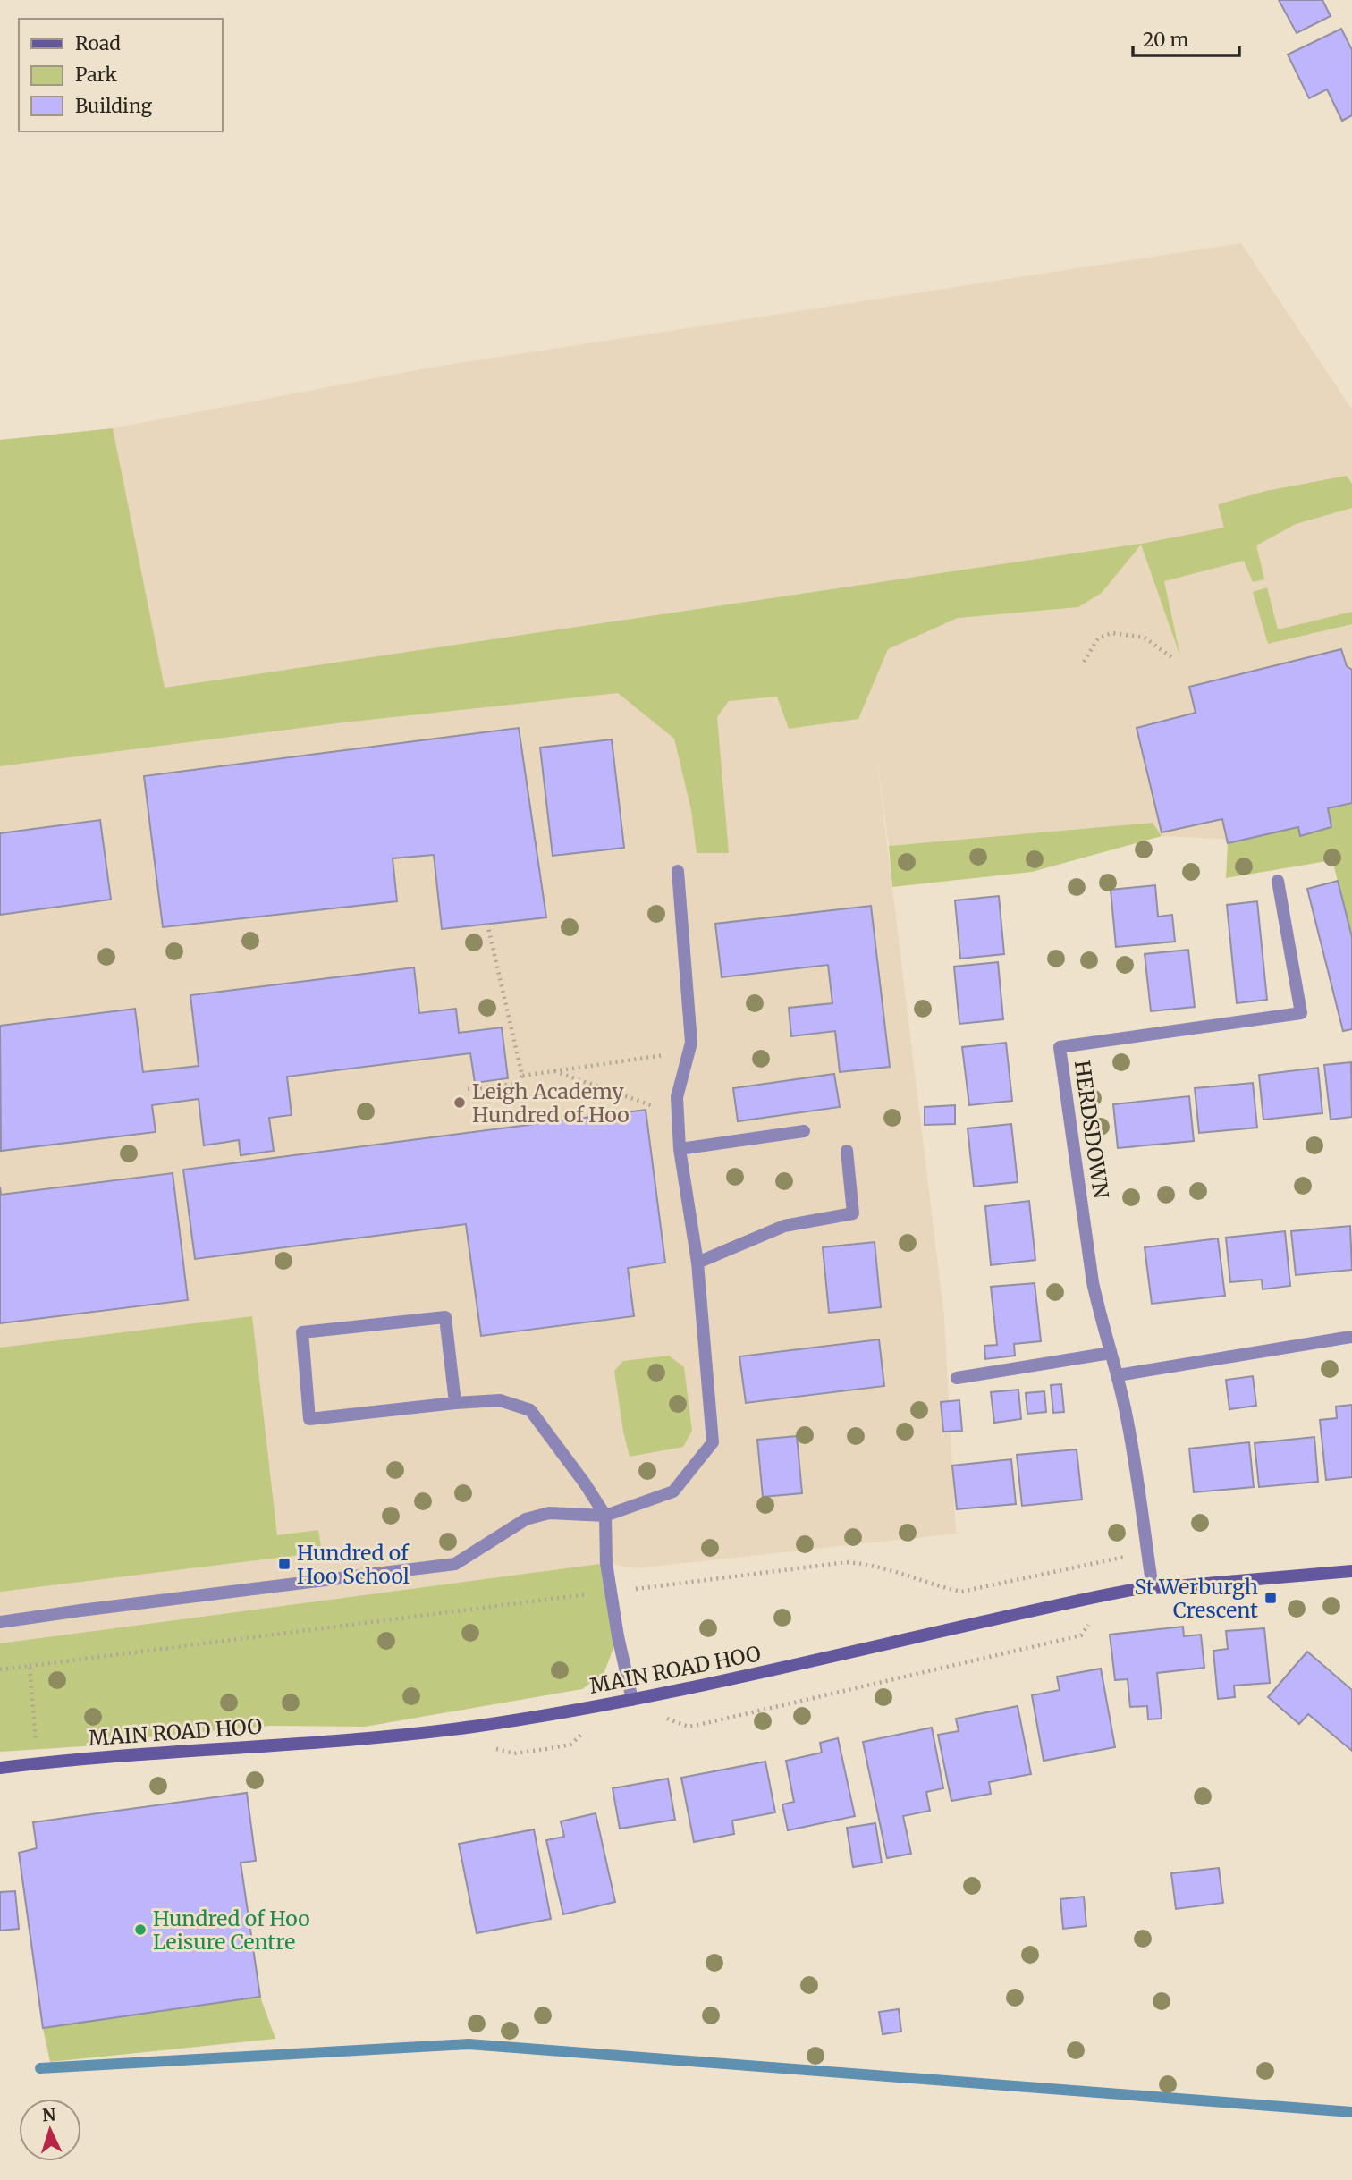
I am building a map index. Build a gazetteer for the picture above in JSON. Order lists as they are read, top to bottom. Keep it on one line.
{"streets":{"street":["HERDSDOWN","MAIN ROAD HOO"]},"crossings":[["HERDSDOWN","MAIN ROAD HOO"]],"places":{"other":["Leigh Academy Hundred of Hoo","Hundred of Hoo Leisure Centre"],"transit":["Hundred of Hoo School","St Werburgh Crescent"]},"legend":["Road","Park","Building"],"scale_bar":"20 m","north":"top"}
